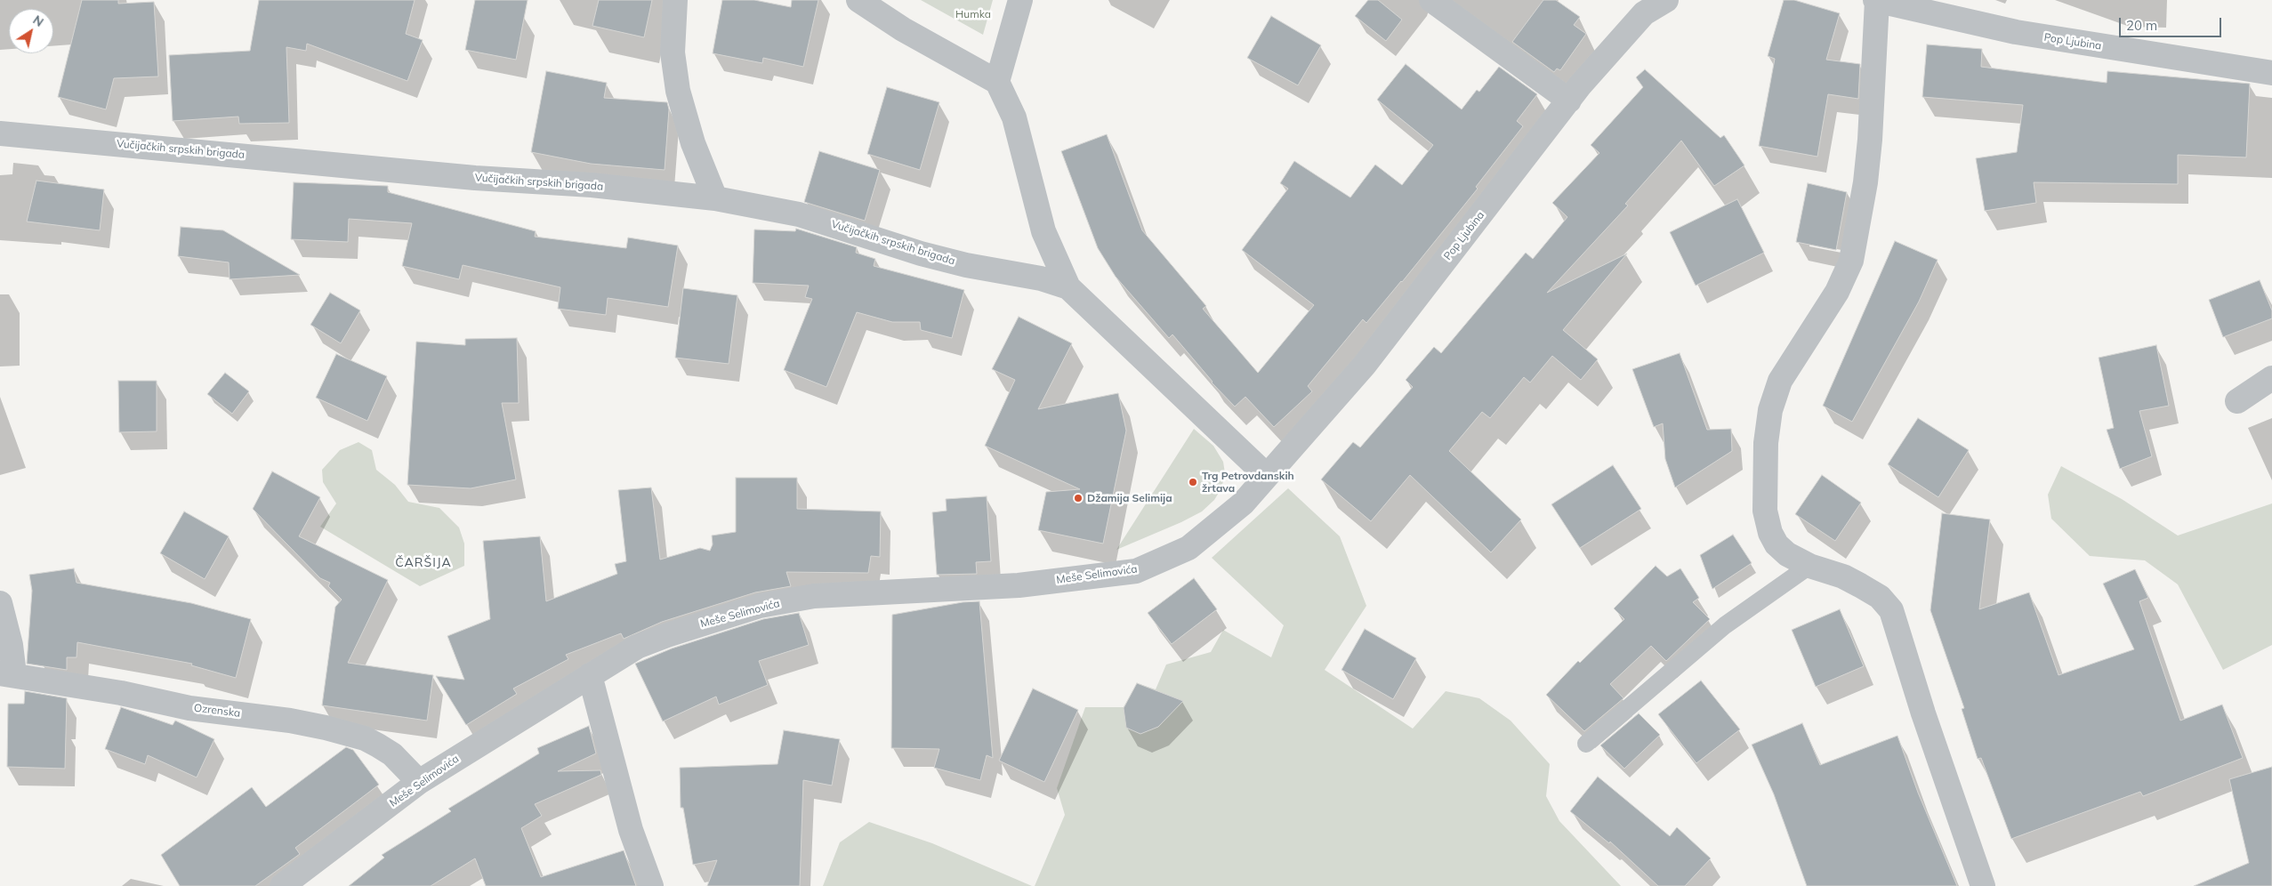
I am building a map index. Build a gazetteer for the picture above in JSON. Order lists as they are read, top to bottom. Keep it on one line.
{"streets":{"street":["Pop Ljubina","Vučijačkih srpskih brigada","Meše Selimovića","Ozrenska"]},"crossings":[["Pop Ljubina","Meše Selimovića"],["Meše Selimovića","Ozrenska"]],"districts":["ČARŠIJA"],"parks":["Humka"],"places":["Trg Petrovdanskih žrtava","Džamija Selimija"],"scale_bar":"20 m","north":"top right"}
